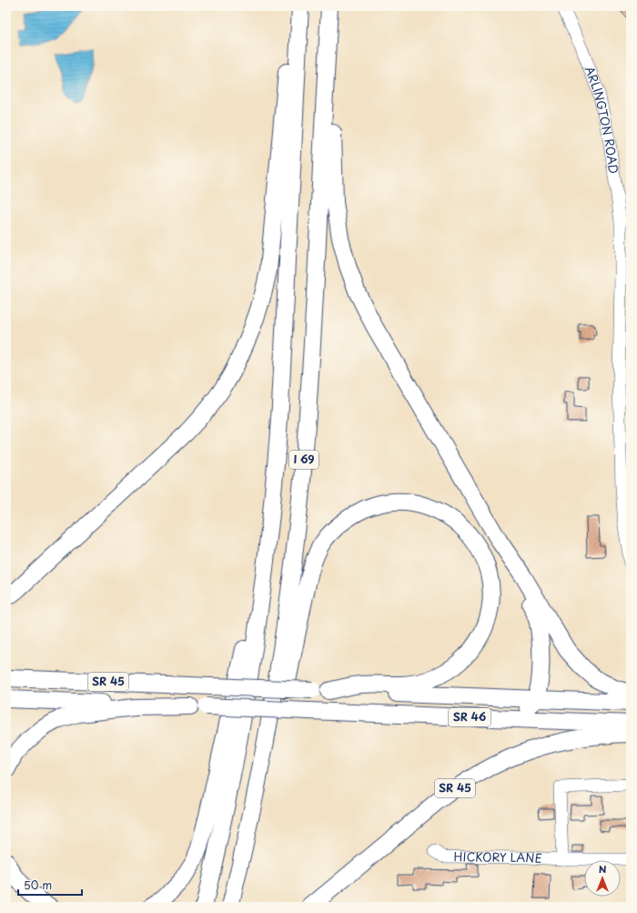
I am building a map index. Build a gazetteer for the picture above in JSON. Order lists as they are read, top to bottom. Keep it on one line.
{"streets":{"highway":["I 69","SR 45","SR 46"],"street":["ARLINGTON ROAD","HICKORY LANE"]},"scale_bar":"50 m","north":"top"}
